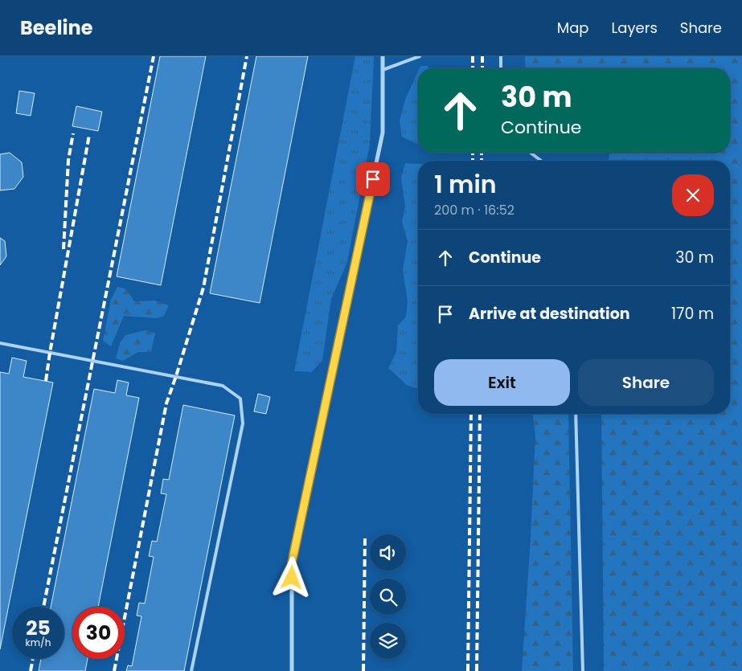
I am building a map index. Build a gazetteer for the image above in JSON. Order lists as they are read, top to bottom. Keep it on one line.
{"page":{"header":"Beeline","nav":["Map","Layers","Share"],"turn":["30 m","Continue"],"heading":["1 min","200 m · 16:52"],"list":[{"name":"Continue","value":"30 m"},{"name":"Arrive at destination","value":"170 m"}],"buttons":["Exit","Share"],"speed":"25 km/h","limit":"30"}}
